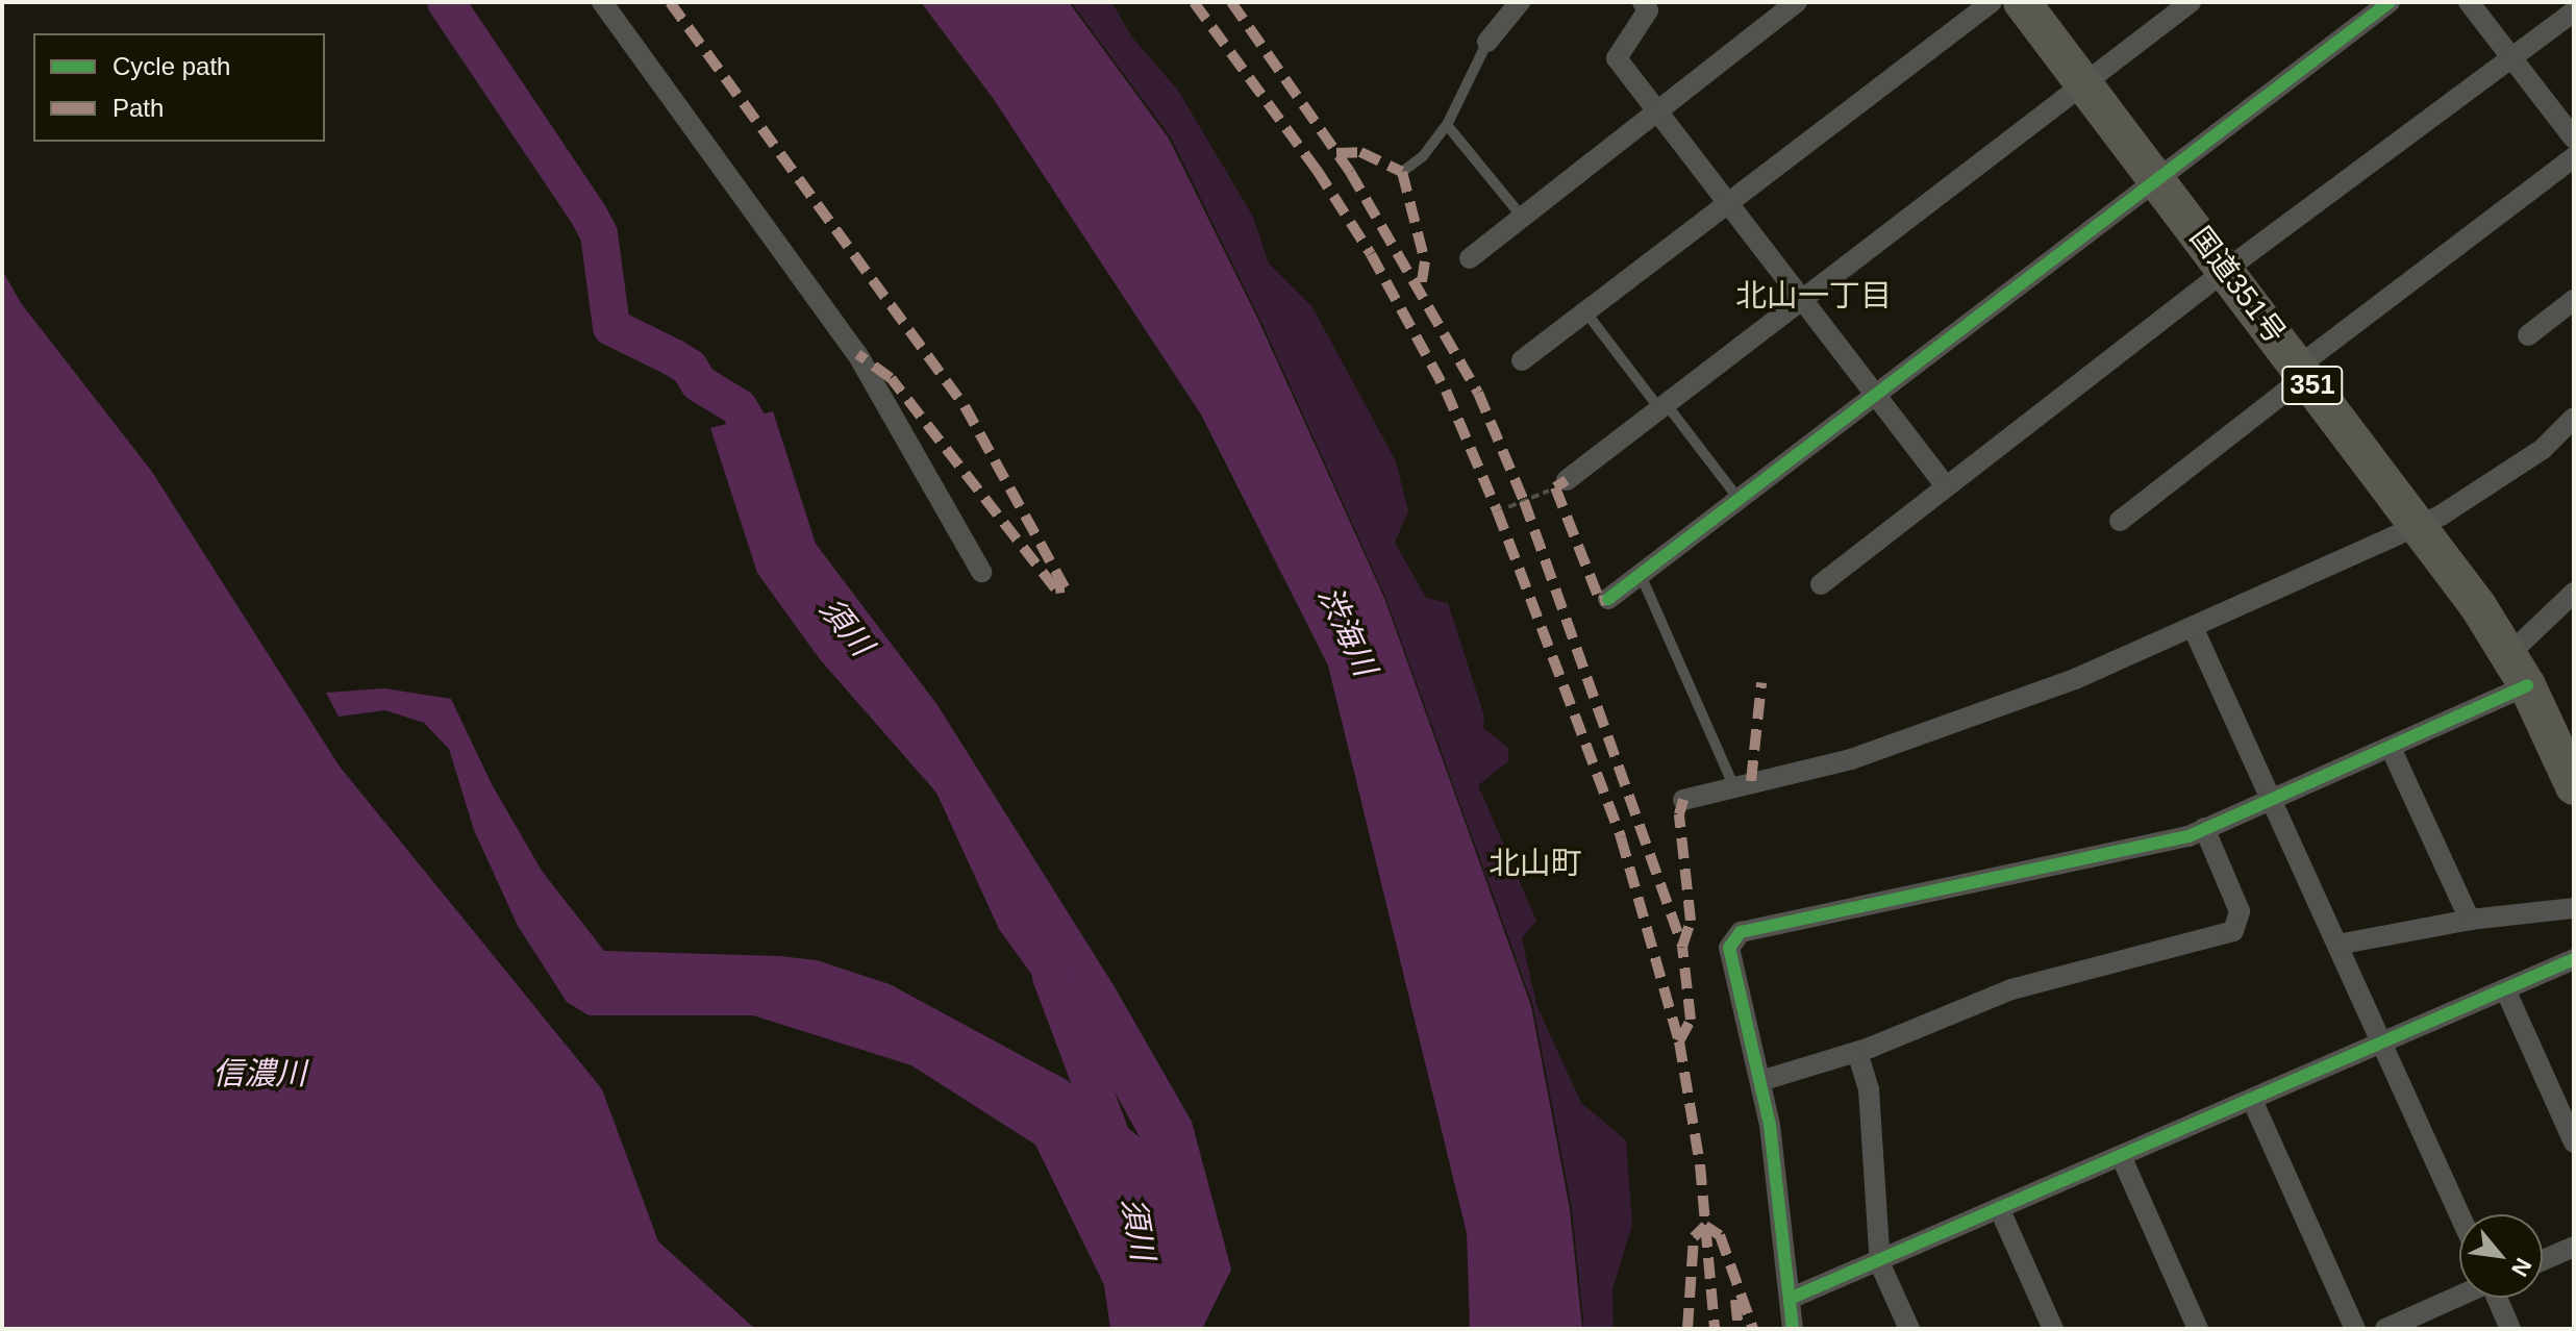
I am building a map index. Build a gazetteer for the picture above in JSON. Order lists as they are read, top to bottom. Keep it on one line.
{"streets":{"highway":["国道351号","351"]},"districts":["北山一丁目","北山町"],"water":["須川","渋海川","信濃川"],"legend":["Cycle path","Path"],"north":"bottom right"}
